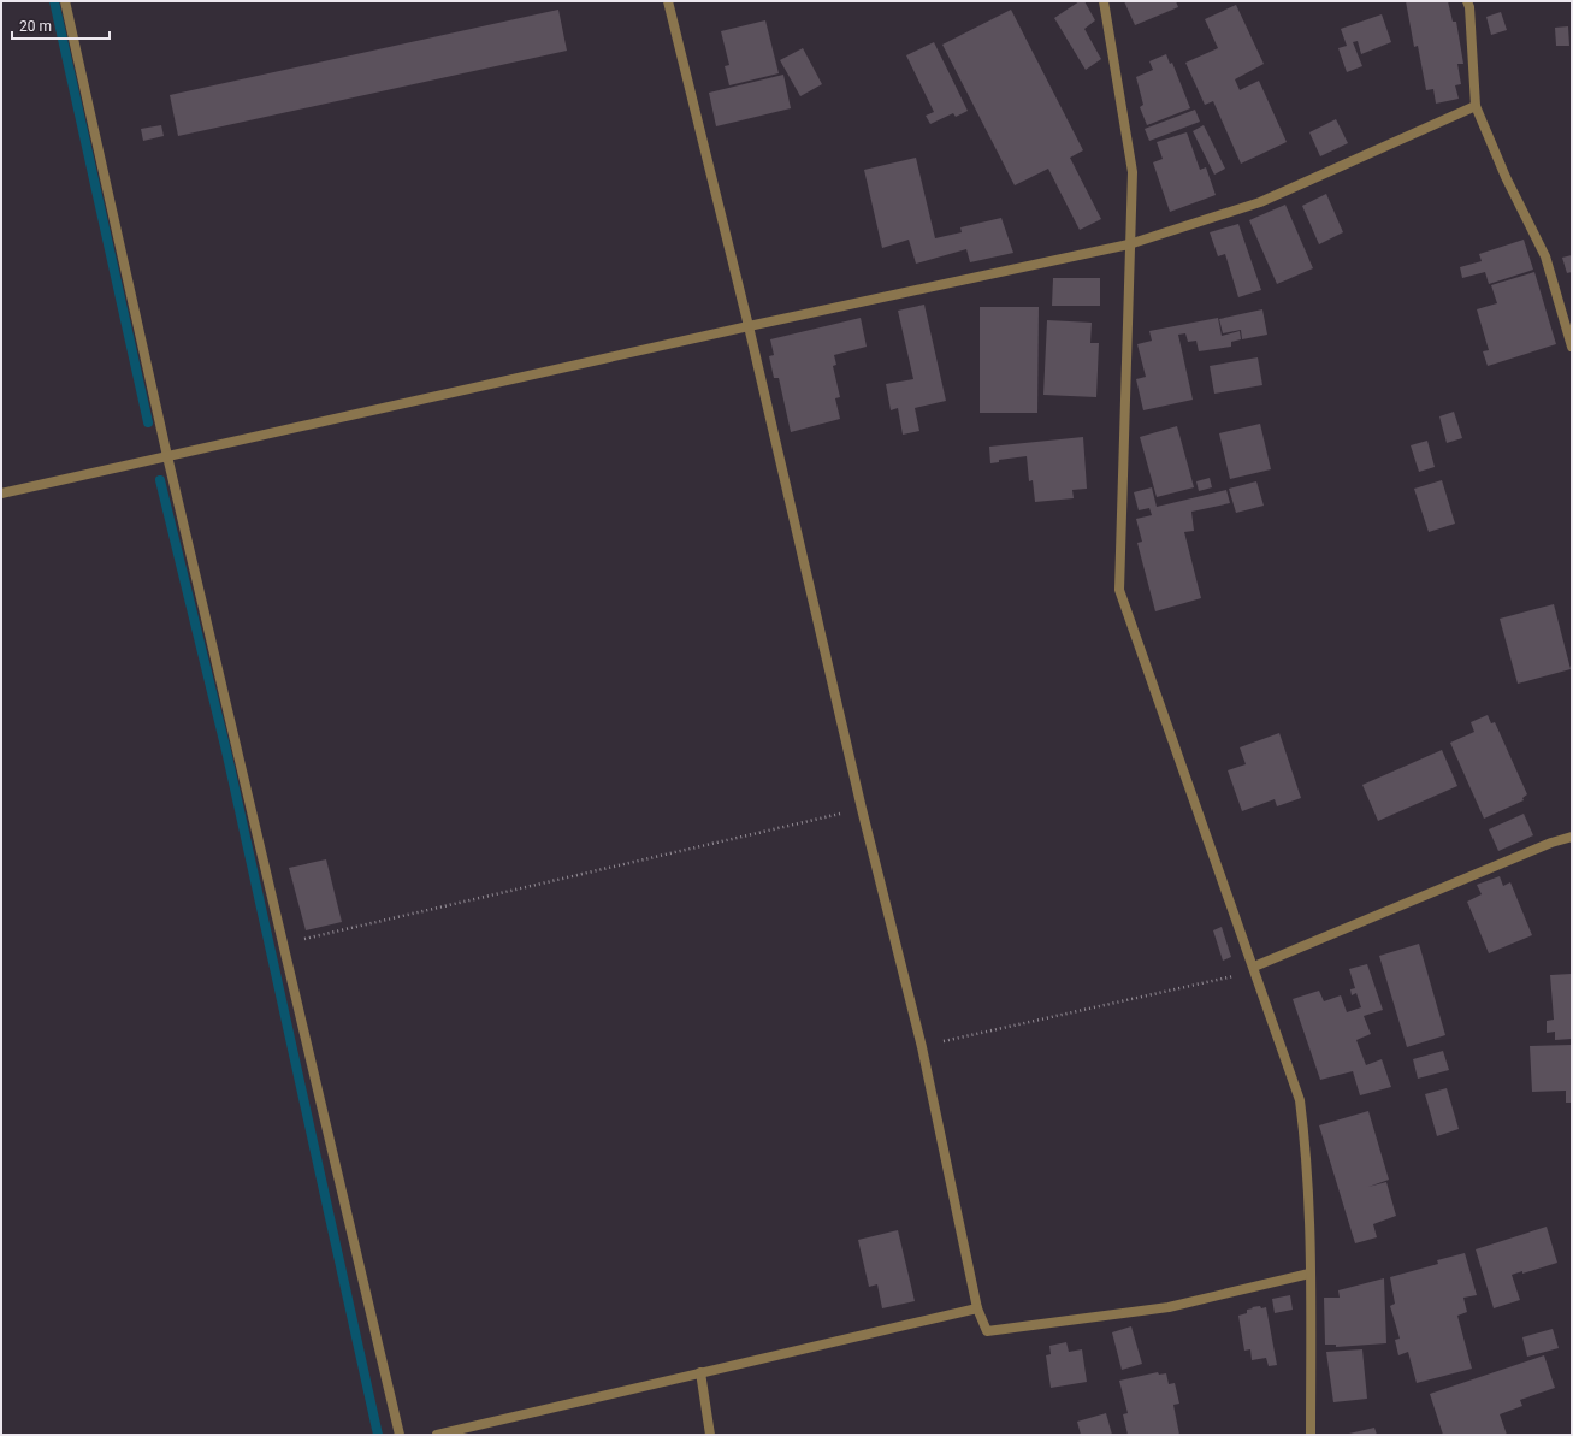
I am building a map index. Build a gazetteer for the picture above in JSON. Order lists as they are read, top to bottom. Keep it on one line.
{"scale_bar":"20 m"}
